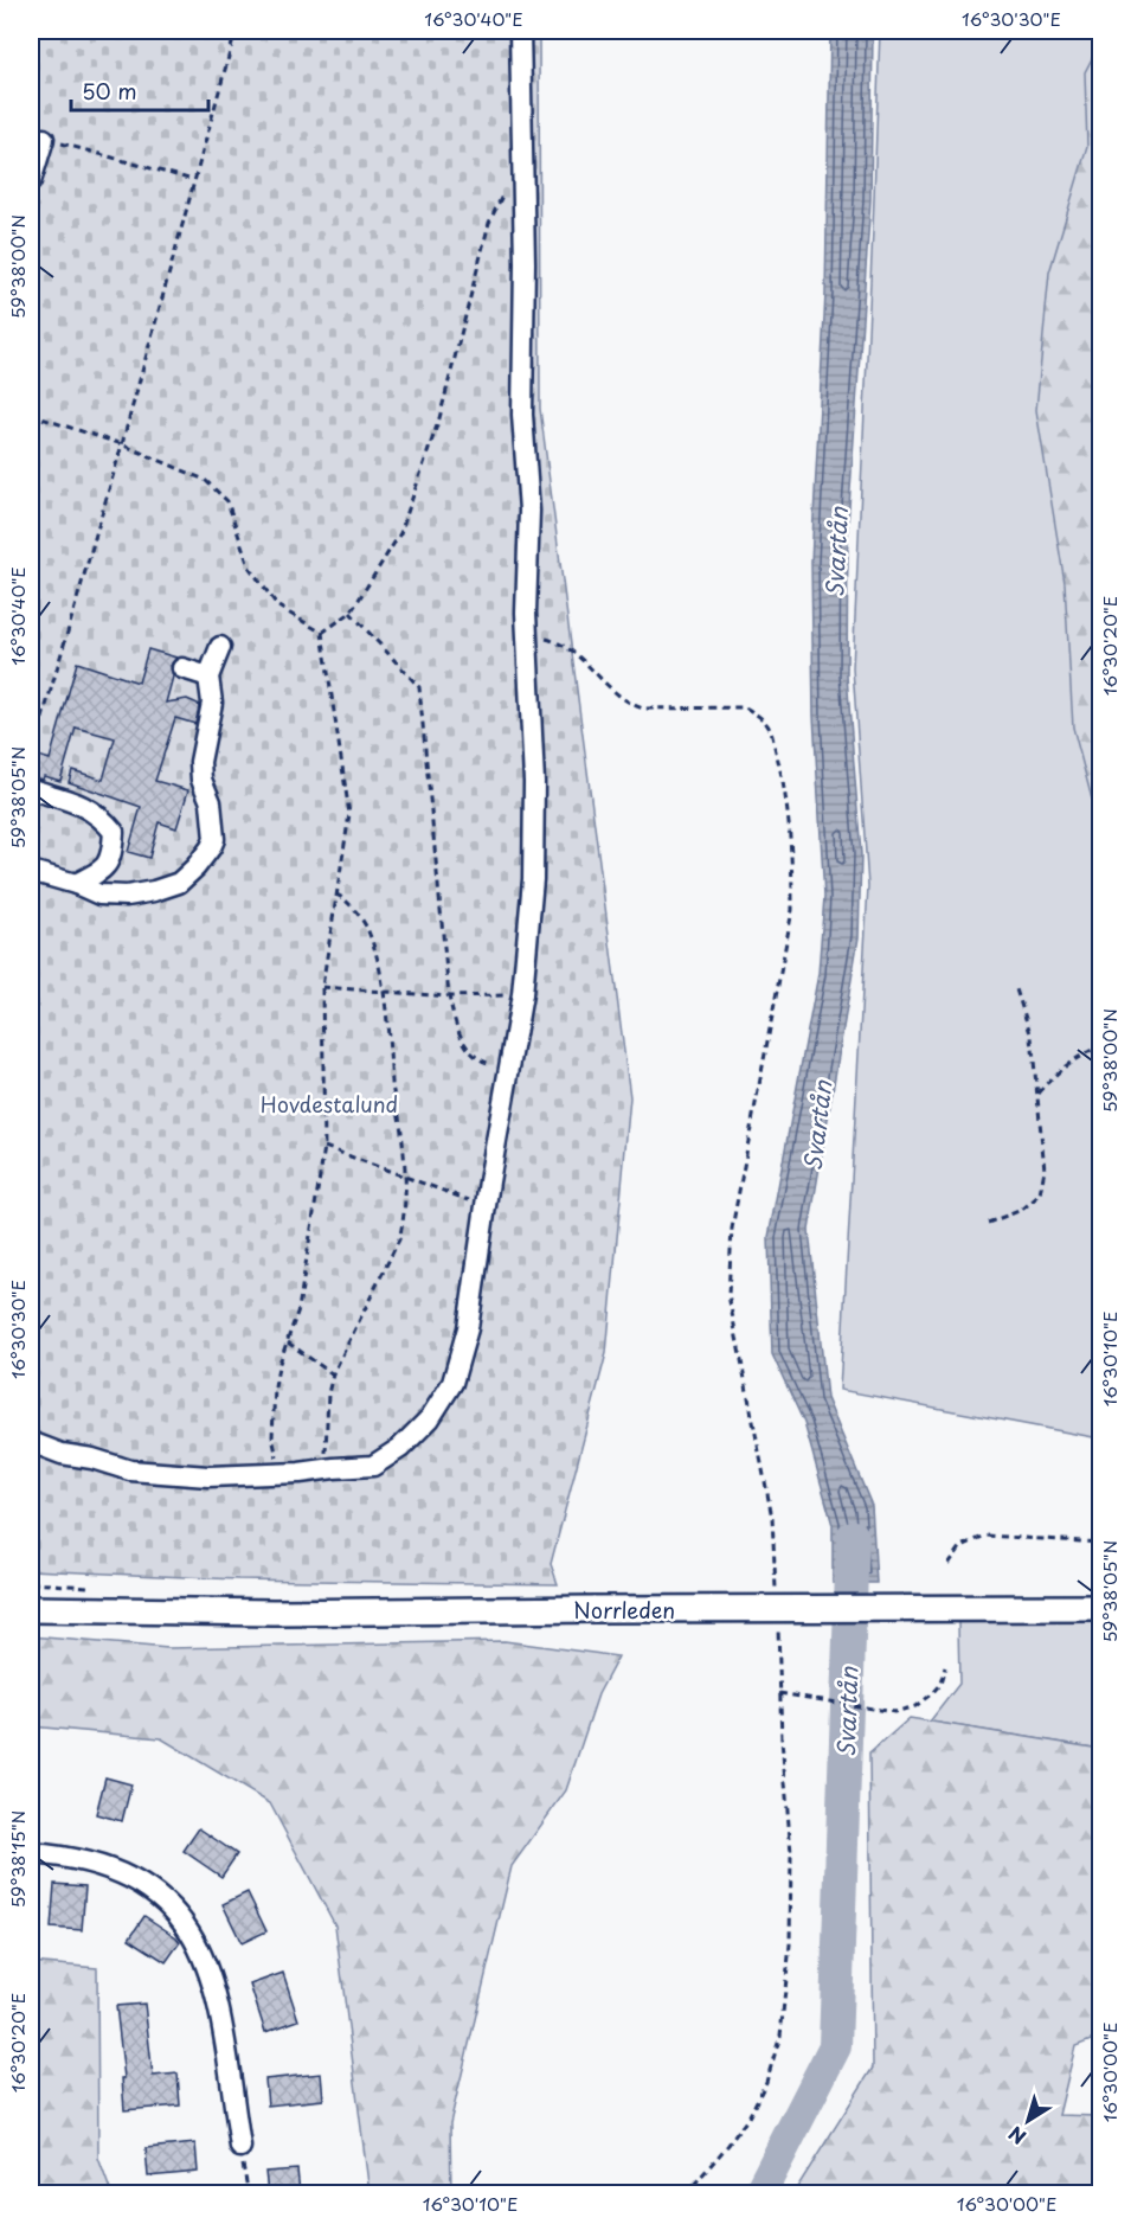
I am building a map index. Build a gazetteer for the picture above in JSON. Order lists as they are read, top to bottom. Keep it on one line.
{"streets":{"main road":["Norrleden"]},"water":["Svartån"],"parks":["Hovdestalund"],"scale_bar":"50 m","north":"bottom left","coordinates":["16°30'40\"E","16°30'30\"E","59°38'00\"N","16°30'20\"E","59°38'05\"N","16°30'10\"E","59°38'15\"N","16°30'00\"E"]}
